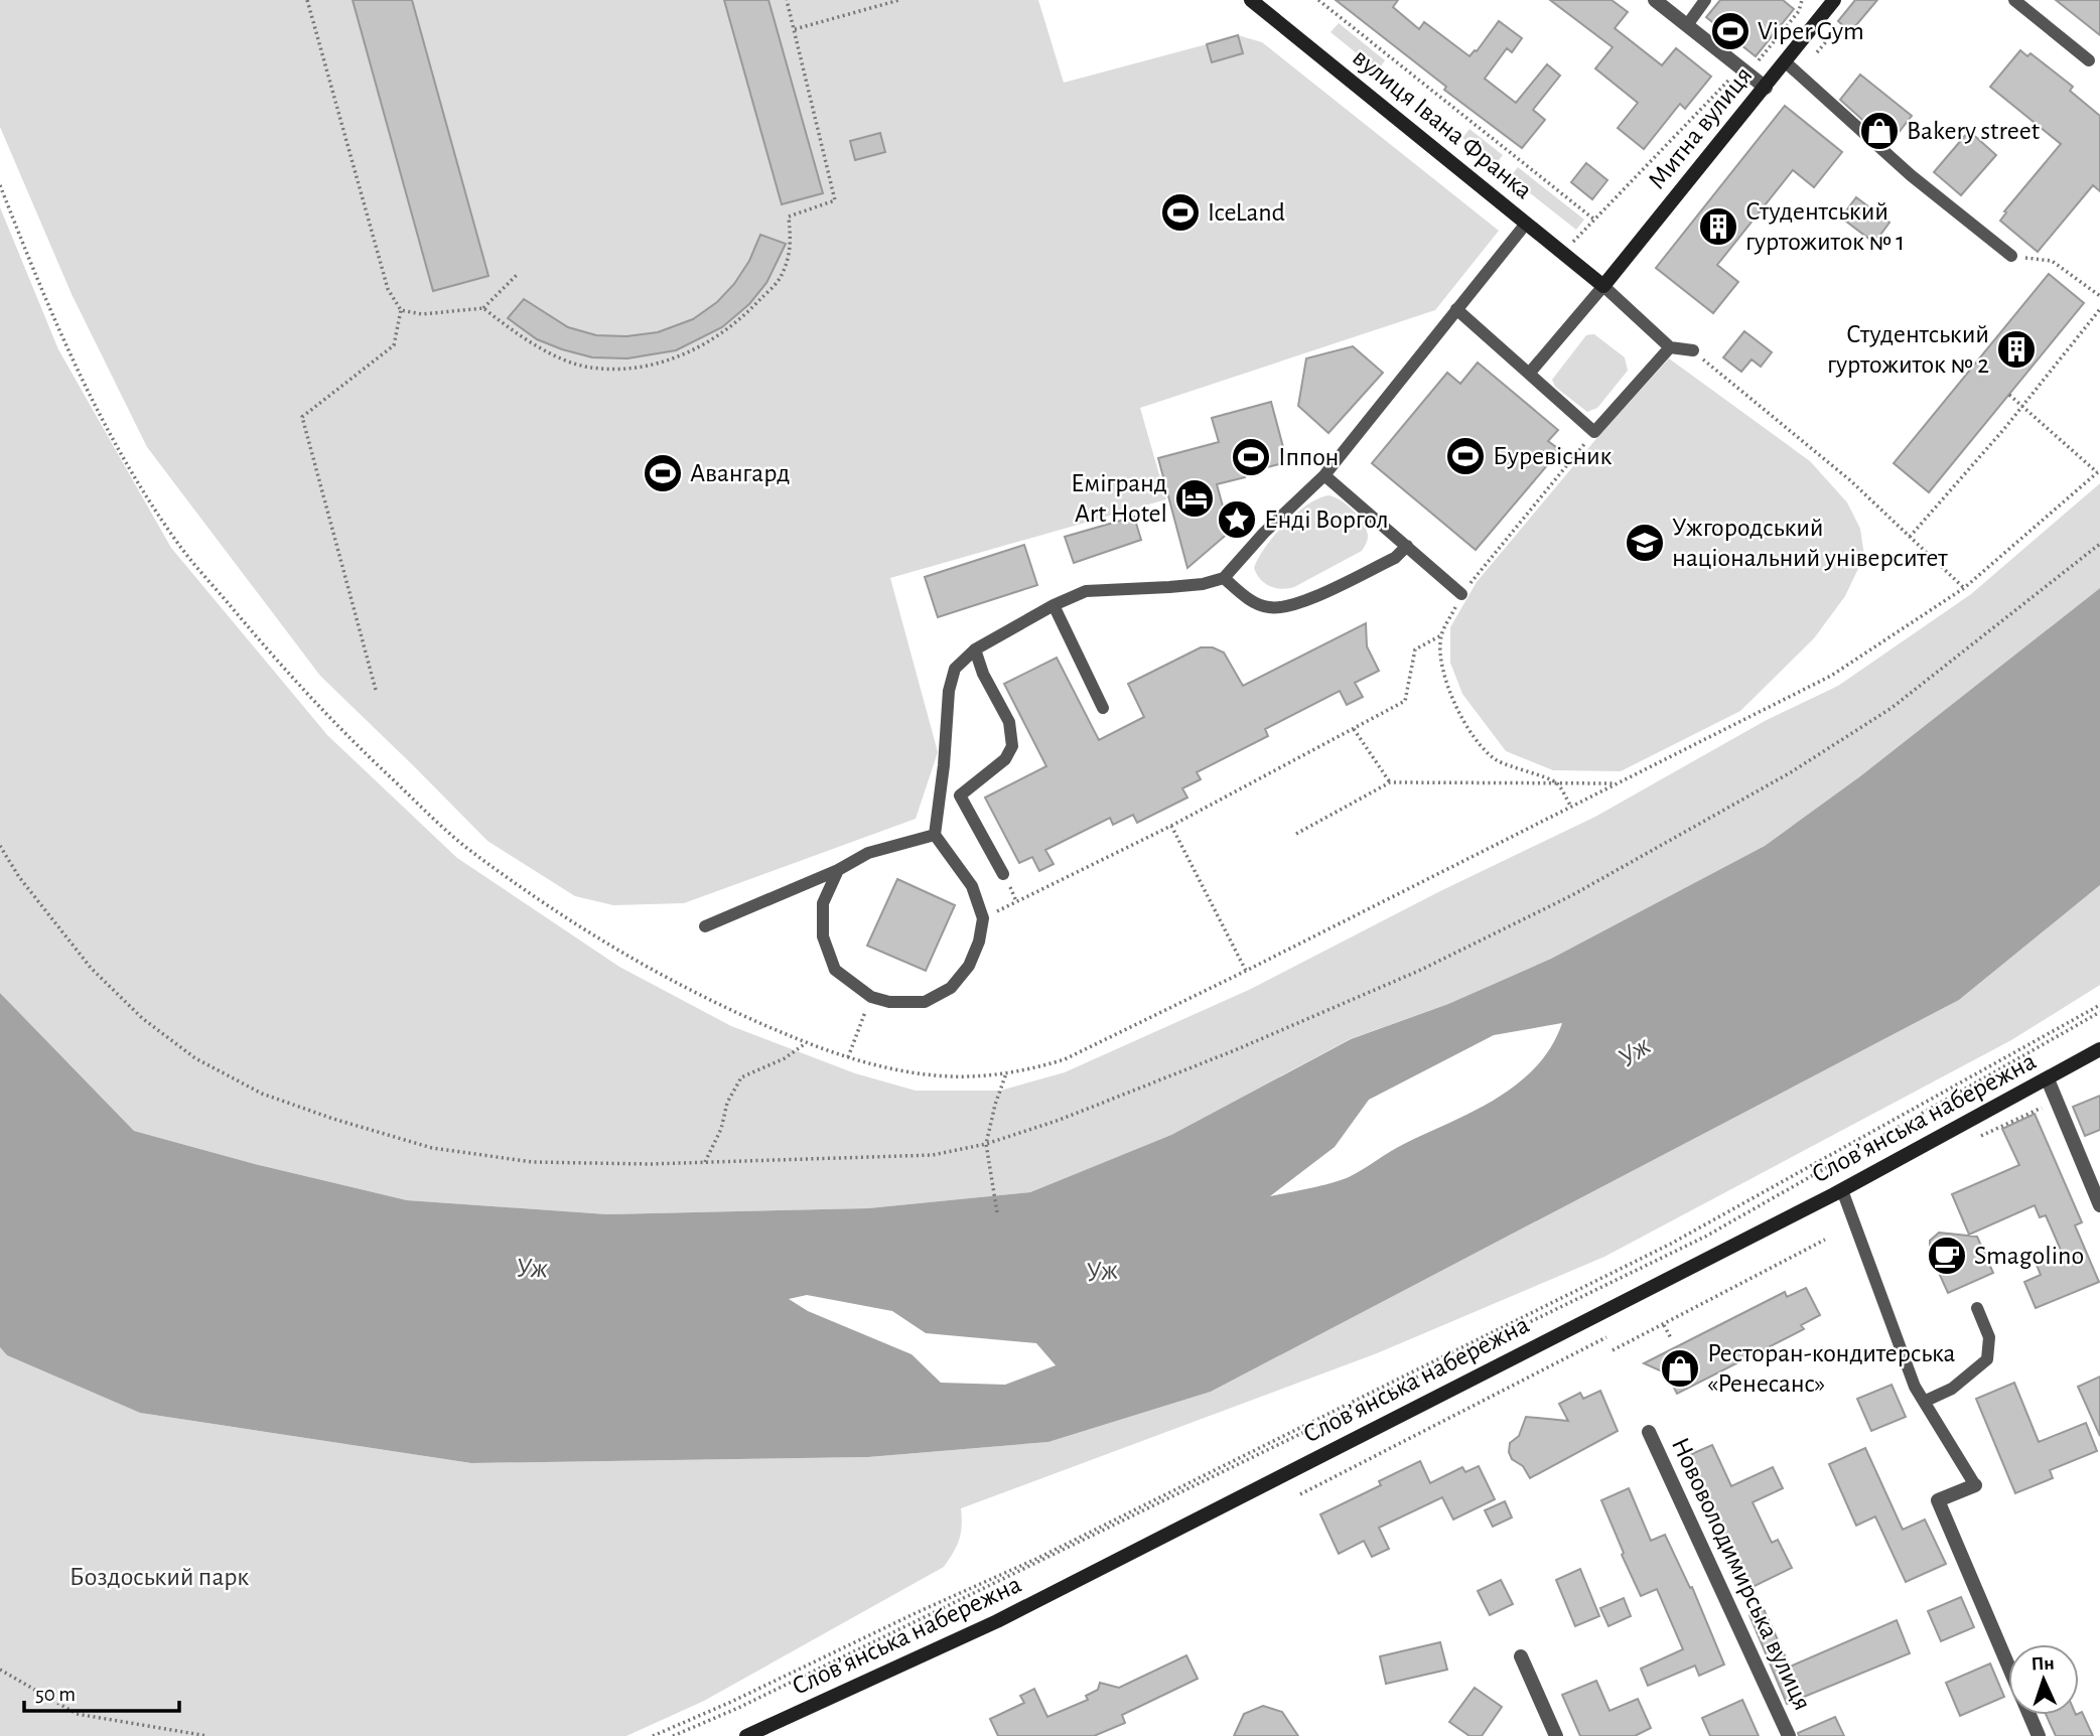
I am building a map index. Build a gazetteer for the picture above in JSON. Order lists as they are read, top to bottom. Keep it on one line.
{"streets":{"street":["вулиця Івана Франка","Митна вулиця","Словʼянська набережна","Нововолодимирська вулиця"]},"crossings":[["вулиця Івана Франка","Митна вулиця"]],"water":["Уж"],"parks":["Боздоський парк"],"places":{"sports":["Viper Gym","IceLand","Буревісник","Іппон","Авангард"],"shop":["Bakery street","Ресторан-кондитерська «Ренесанс»"],"building":["Студентський гуртожиток № 1","Студентський гуртожиток № 2"],"hotel":["Емігранд Art Hotel"],"place":["Енді Воргол"],"school or university":["Ужгородський національний університет"],"cafe":["Smagolino"]},"scale_bar":"50 m","north":"top"}
